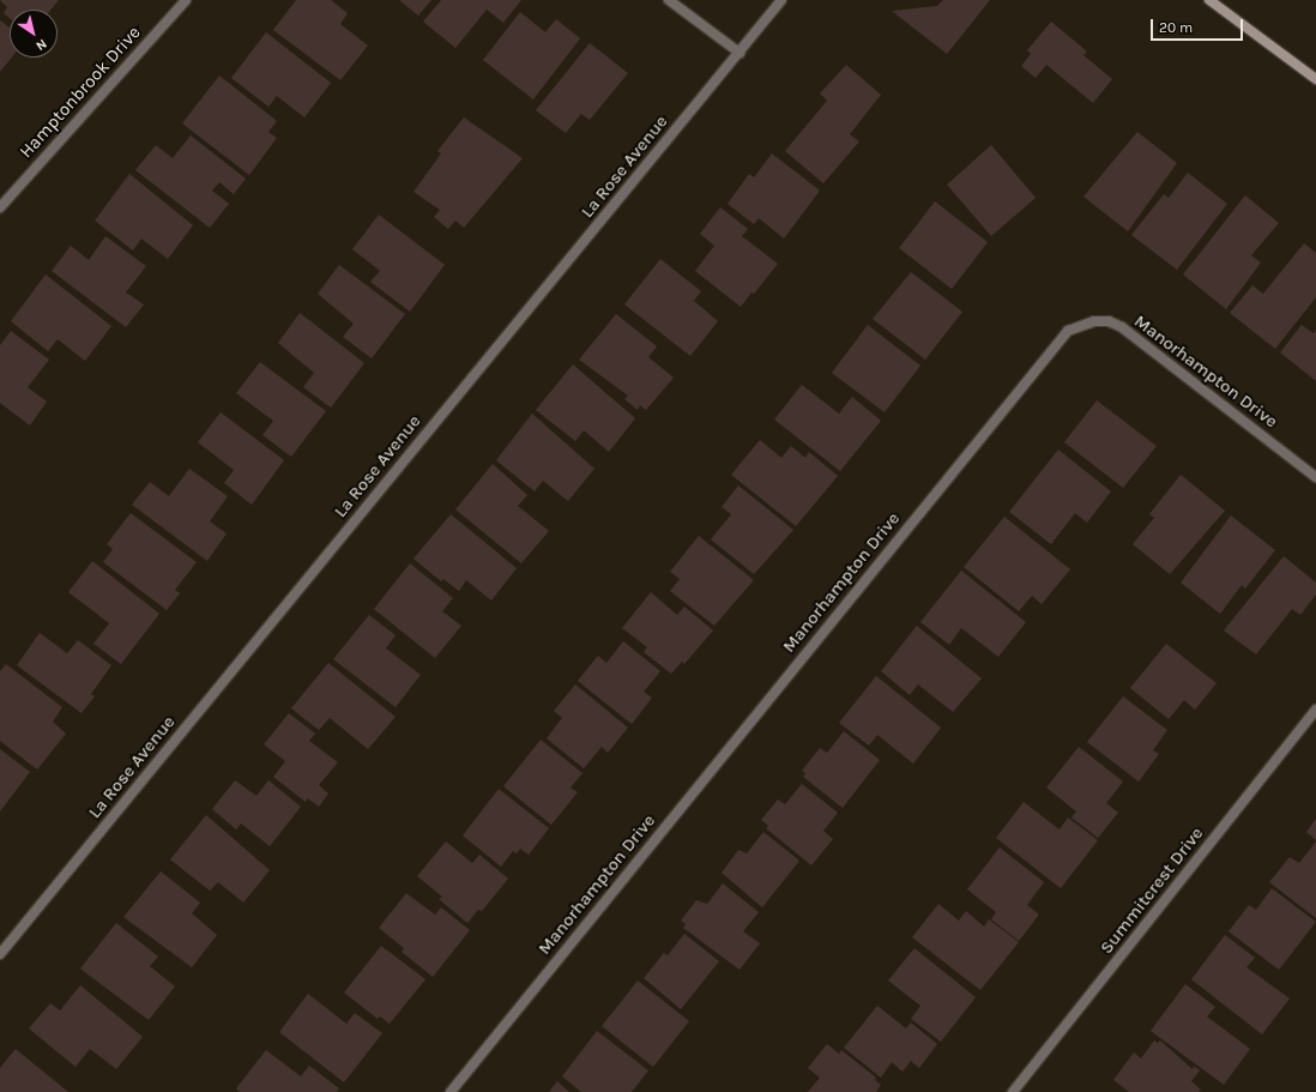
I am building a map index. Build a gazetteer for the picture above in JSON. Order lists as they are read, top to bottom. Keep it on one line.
{"streets":{"street":["Hamptonbrook Drive","La Rose Avenue","Manorhampton Drive","Summitcrest Drive"]},"scale_bar":"20 m","north":"bottom right"}
